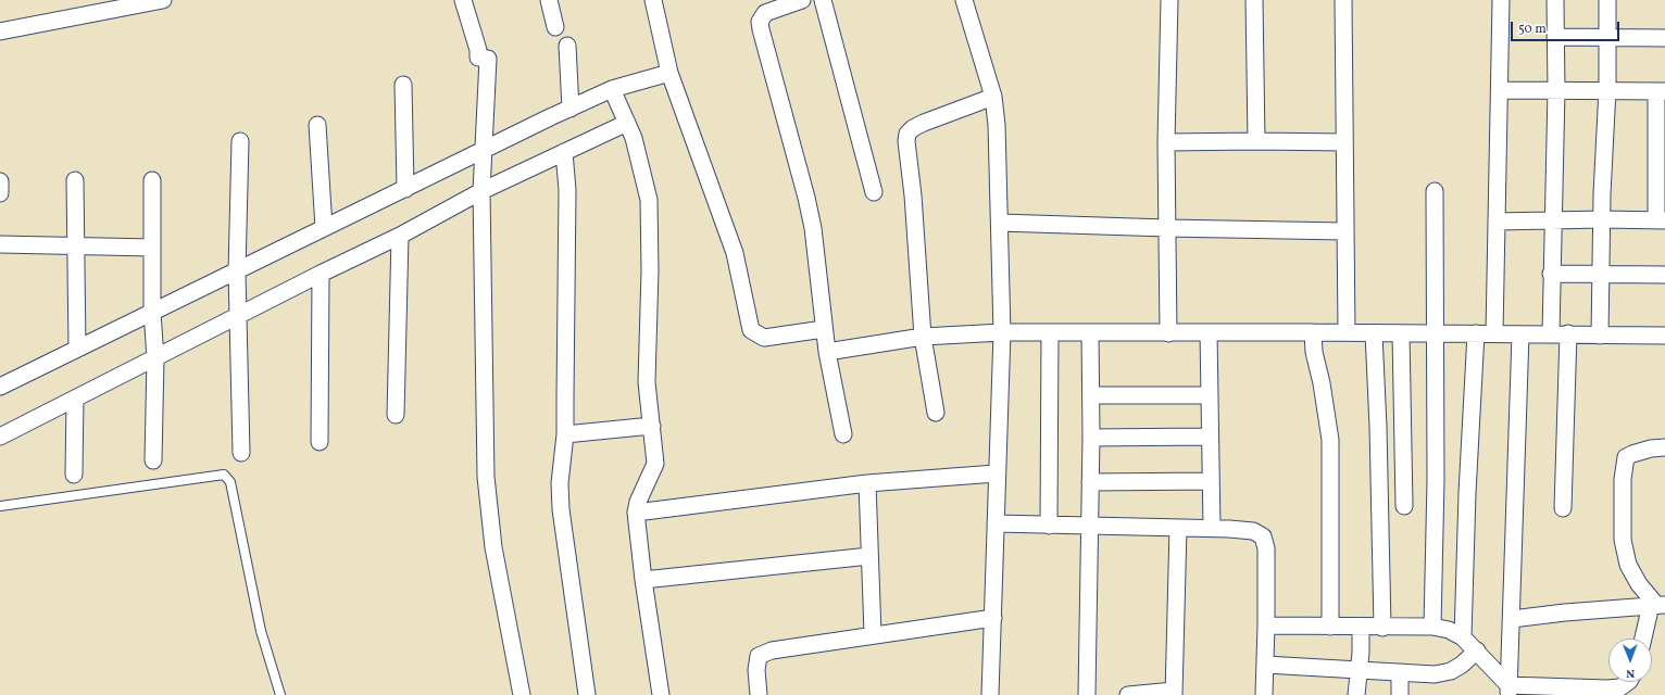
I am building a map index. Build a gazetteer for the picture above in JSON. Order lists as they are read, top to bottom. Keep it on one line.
{"scale_bar":"50 m","north":"bottom"}
